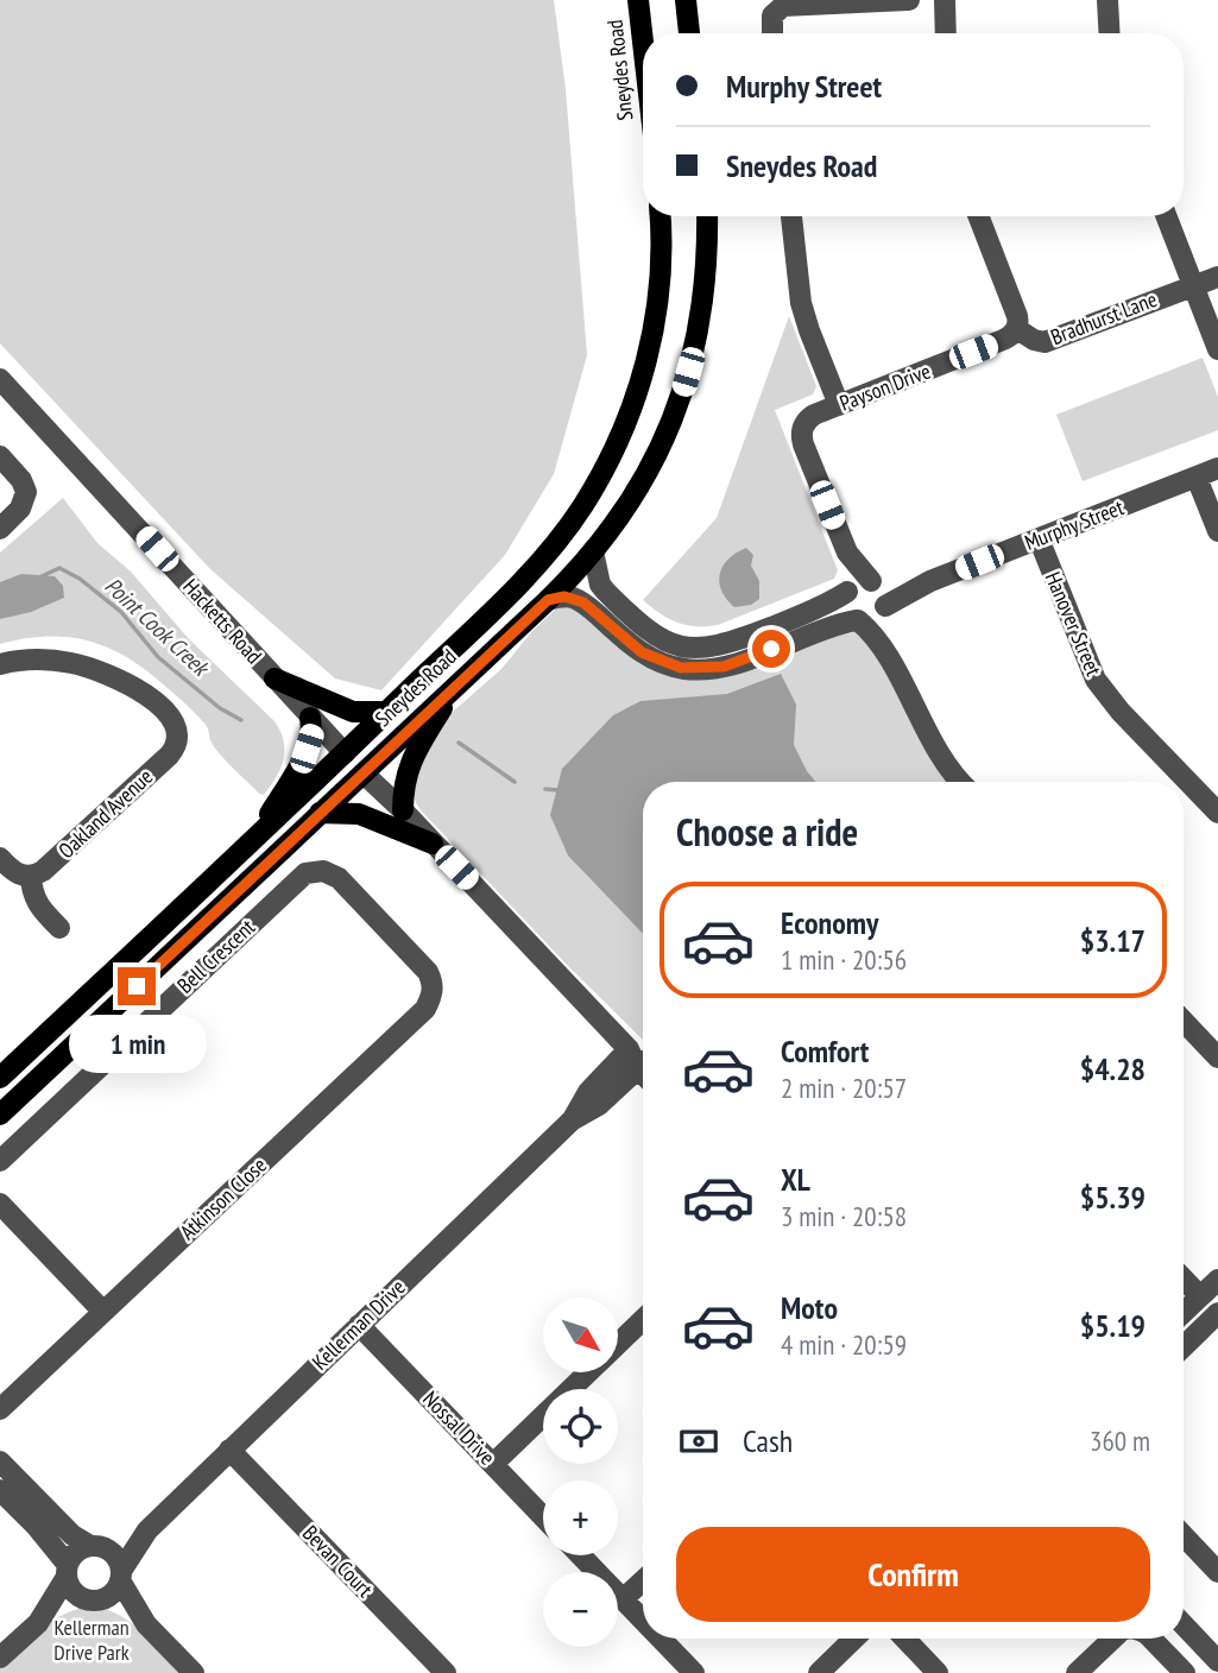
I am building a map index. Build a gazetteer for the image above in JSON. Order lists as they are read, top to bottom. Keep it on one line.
{"streets":{"main road":["Sneydes Road"],"street":["Bradhurst Lane","Payson Drive","Murphy Street","Hacketts Road","Hanover Street","Oakland Avenue","Bell Crescent","Atkinson Close","Kellerman Drive","Nossal Drive","Bevan Court"]},"crossings":[["Sneydes Road","Murphy Street"],["Sneydes Road","Hacketts Road"],["Bradhurst Lane","Payson Drive"],["Payson Drive","Murphy Street"],["Murphy Street","Hanover Street"],["Bell Crescent","Atkinson Close"],["Kellerman Drive","Nossal Drive"],["Kellerman Drive","Bevan Court"]],"water":["Point Cook Creek"],"parks":["Kellerman Drive Park"],"north":"bottom right","page":{"banner":["Murphy Street","Sneydes Road"],"heading":"Choose a ride","list":[{"name":"Economy","note":"1 min · 20:56","value":"$3.17"},{"name":"Comfort","note":"2 min · 20:57","value":"$4.28"},{"name":"XL","note":"3 min · 20:58","value":"$5.39"},{"name":"Moto","note":"4 min · 20:59","value":"$5.19"}],"bubble":"1 min","map_buttons":["+","−"],"pay":["Cash","360 m"],"buttons":"Confirm"}}
